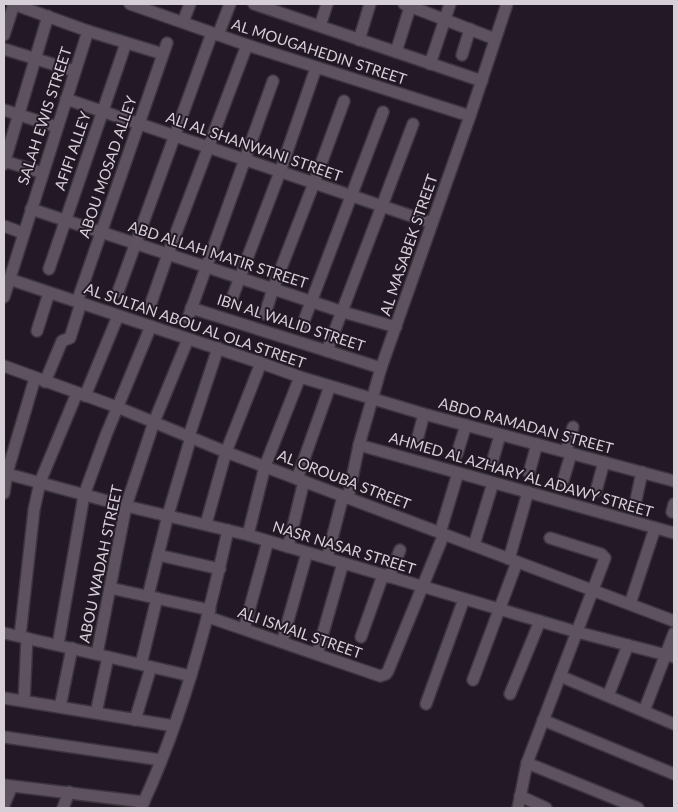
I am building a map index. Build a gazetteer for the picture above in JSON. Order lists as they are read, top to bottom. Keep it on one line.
{"streets":{"street":["AL MOUGAHEDIN STREET","SALAH EWIS STREET","ALI AL SHANWANI STREET","AFIFI ALLEY","ABOU MOSAD ALLEY","AL MASABEK STREET","ABD ALLAH MATIR STREET","IBN AL WALID STREET","AL SULTAN ABOU AL OLA STREET","ABDO RAMADAN STREET","AHMED AL AZHARY AL ADAWY STREET","AL OROUBA STREET","NASR NASAR STREET","ABOU WADAH STREET","ALI ISMAIL STREET"]},"crossings":[["AL MOUGAHEDIN STREET","AL MASABEK STREET"],["SALAH EWIS STREET","ALI AL SHANWANI STREET"],["SALAH EWIS STREET","ABD ALLAH MATIR STREET"],["SALAH EWIS STREET","AL SULTAN ABOU AL OLA STREET"],["ALI AL SHANWANI STREET","AFIFI ALLEY"],["ALI AL SHANWANI STREET","ABOU MOSAD ALLEY"],["ALI AL SHANWANI STREET","AL MASABEK STREET"],["AFIFI ALLEY","ABD ALLAH MATIR STREET"],["ABOU MOSAD ALLEY","ABD ALLAH MATIR STREET"],["ABOU MOSAD ALLEY","AL SULTAN ABOU AL OLA STREET"],["ABOU MOSAD ALLEY","AL OROUBA STREET"],["AL MASABEK STREET","ABD ALLAH MATIR STREET"],["AL MASABEK STREET","IBN AL WALID STREET"],["AL MASABEK STREET","AL SULTAN ABOU AL OLA STREET"],["AL MASABEK STREET","ABDO RAMADAN STREET"],["AL MASABEK STREET","AHMED AL AZHARY AL ADAWY STREET"],["AL MASABEK STREET","AL OROUBA STREET"],["AL MASABEK STREET","NASR NASAR STREET"],["ABD ALLAH MATIR STREET","IBN AL WALID STREET"],["AL SULTAN ABOU AL OLA STREET","ABDO RAMADAN STREET"],["AL SULTAN ABOU AL OLA STREET","ABOU WADAH STREET"],["AL OROUBA STREET","ABOU WADAH STREET"],["NASR NASAR STREET","ABOU WADAH STREET"],["NASR NASAR STREET","ALI ISMAIL STREET"],["ABOU WADAH STREET","ALI ISMAIL STREET"]]}
